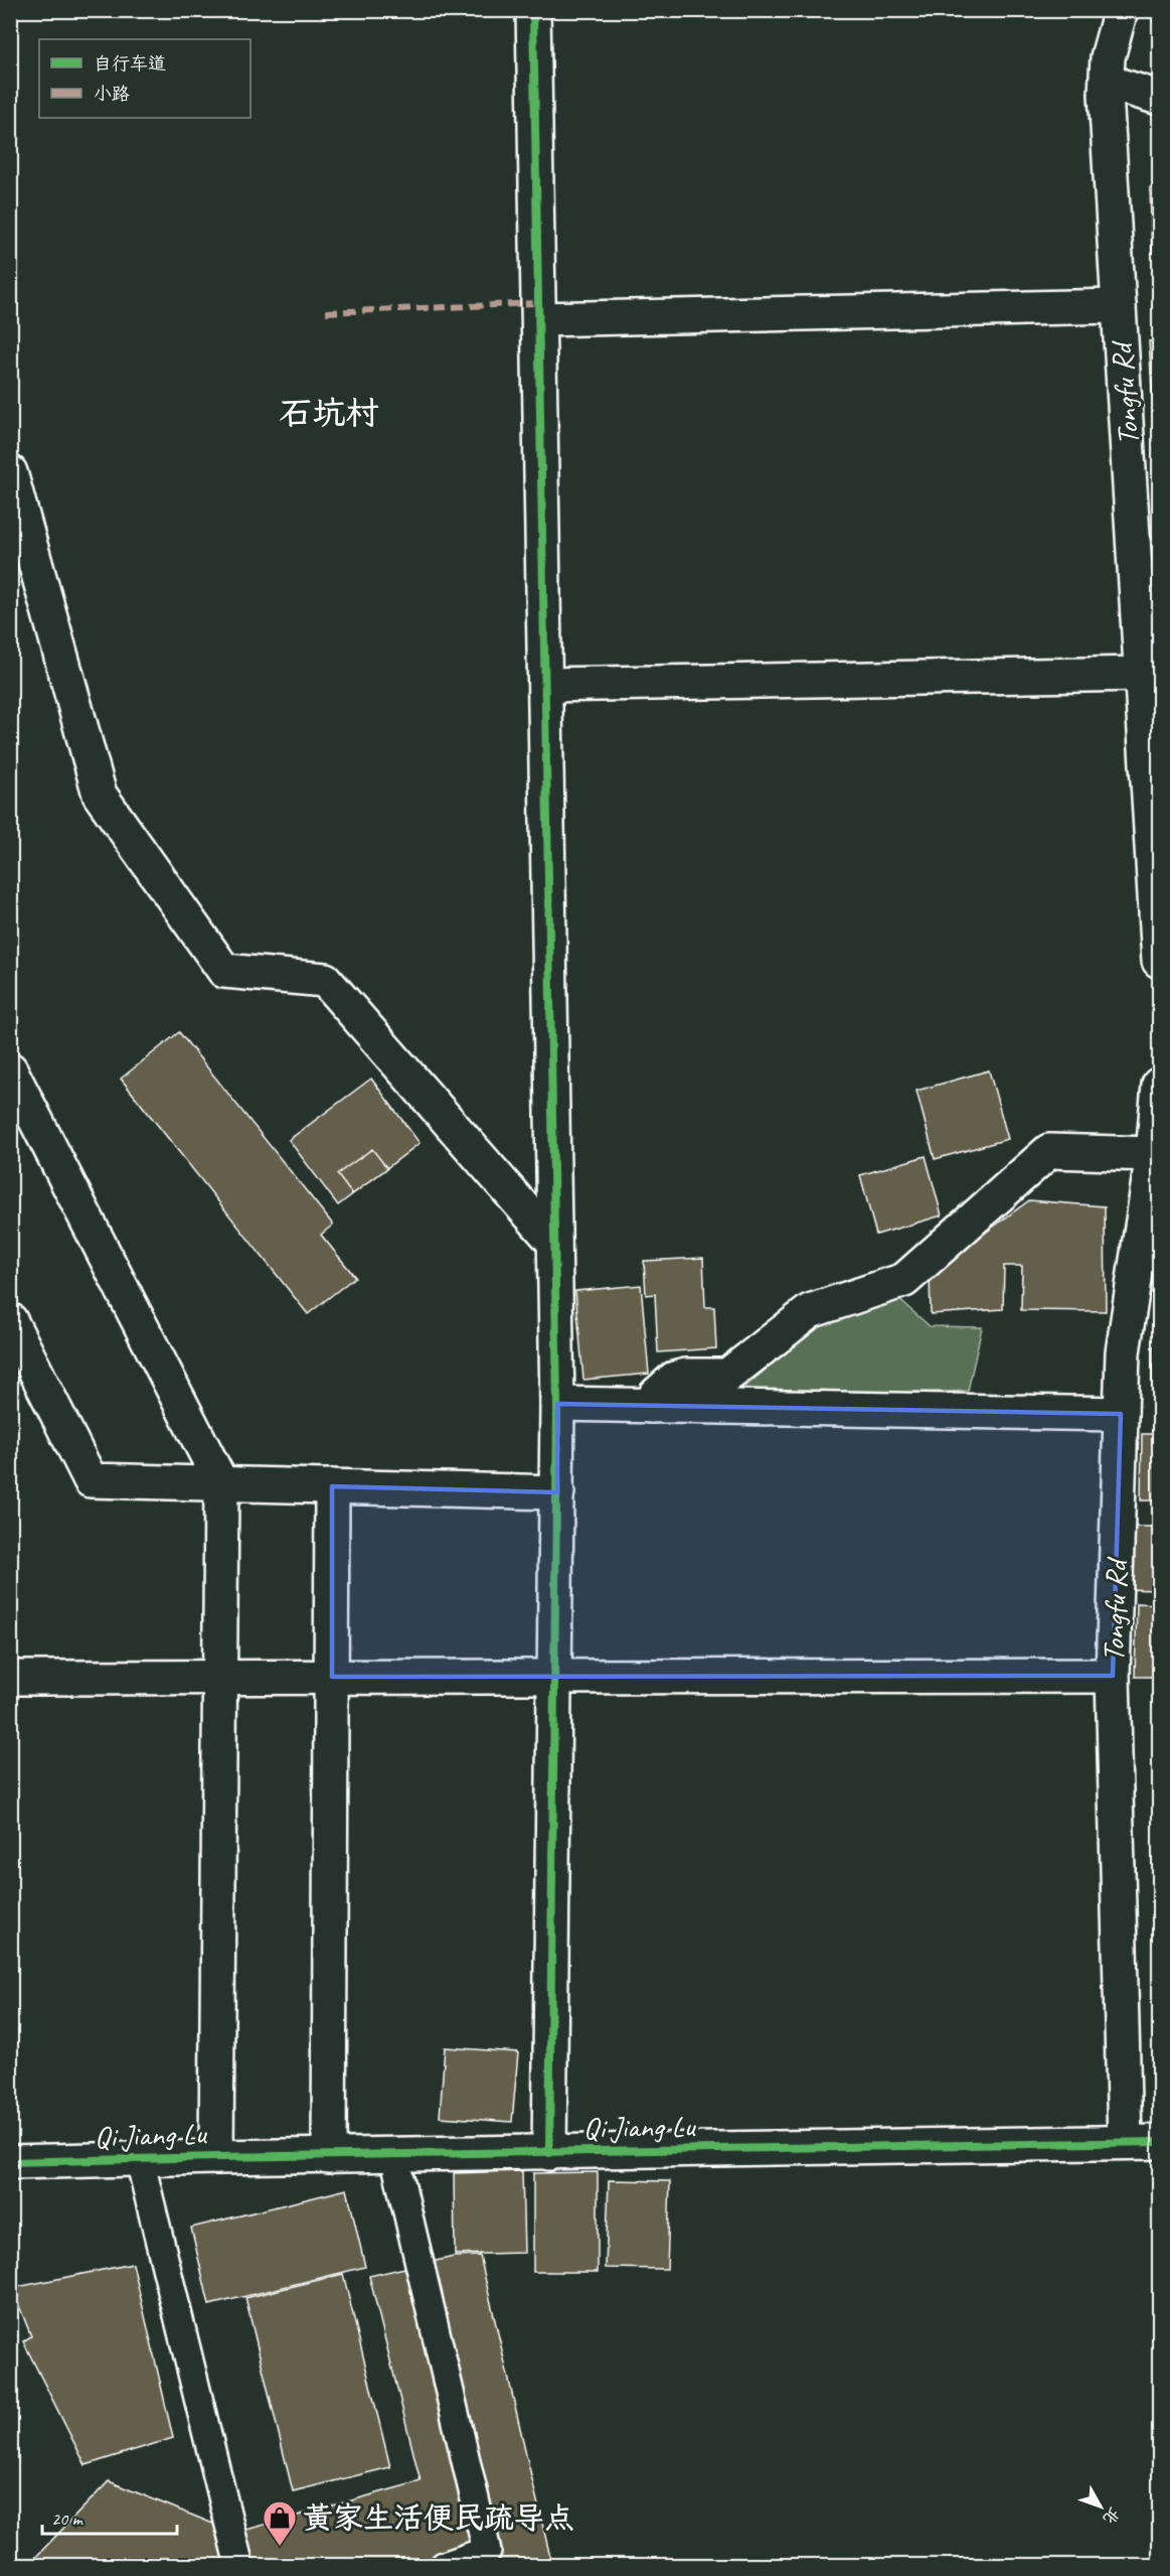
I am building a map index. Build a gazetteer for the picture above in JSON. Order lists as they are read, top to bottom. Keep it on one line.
{"streets":{"street":["Tongfu Rd","Qi Jiang Lu"]},"crossings":[["Tongfu Rd","Qi Jiang Lu"]],"districts":["石坑村"],"places":{"shop":["黄家生活便民疏导点"]},"legend":["自行车道","小路"],"scale_bar":"20 m","north":"bottom right"}
